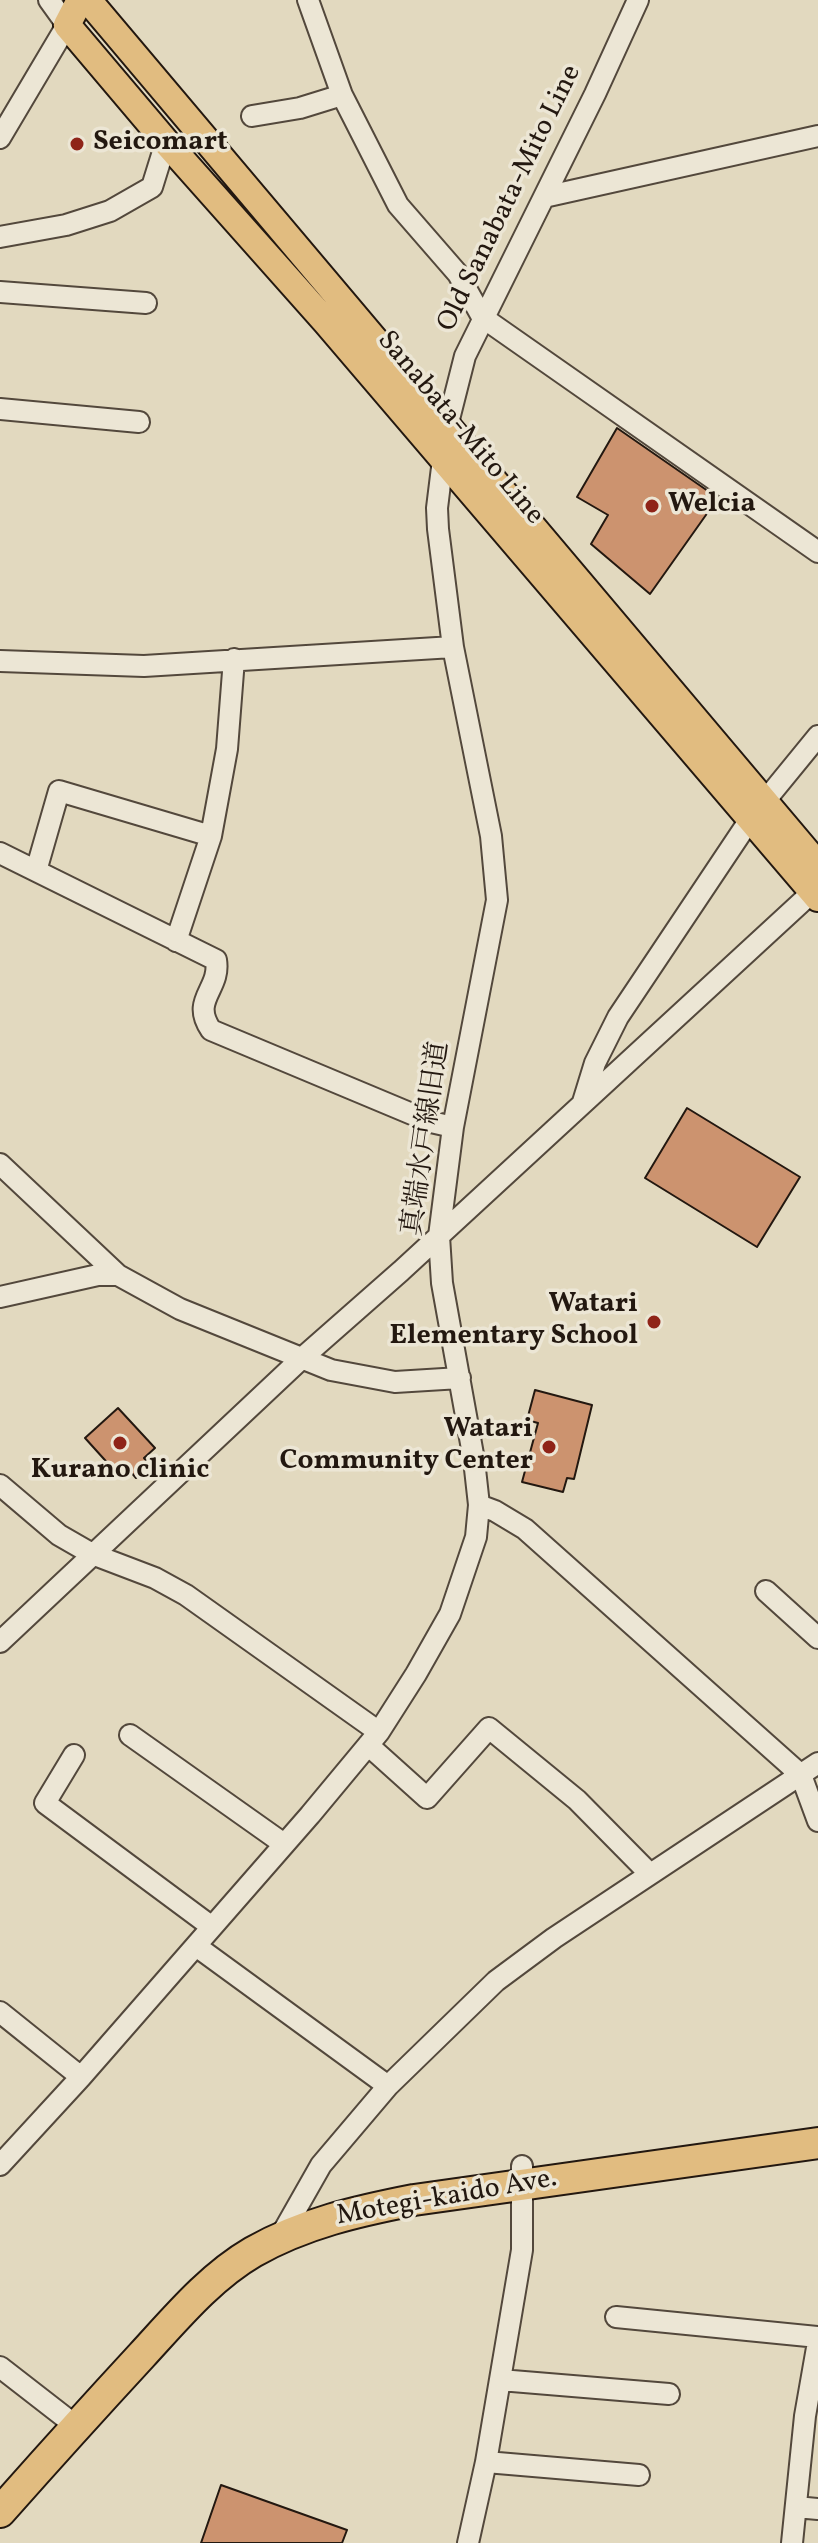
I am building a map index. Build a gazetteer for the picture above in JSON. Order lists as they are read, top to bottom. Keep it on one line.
{"streets":{"highway":["Motegi-kaido Ave."],"main road":["Sanabata-Mito Line"],"street":["Old Sanabata-Mito Line","真端水戸線旧道"]},"crossings":[["Old Sanabata-Mito Line","Sanabata-Mito Line"],["Old Sanabata-Mito Line","真端水戸線旧道"],["Sanabata-Mito Line","真端水戸線旧道"]],"places":["Seicomart","Welcia","Watari Elementary School","Kurano clinic","Watari Community Center"]}
